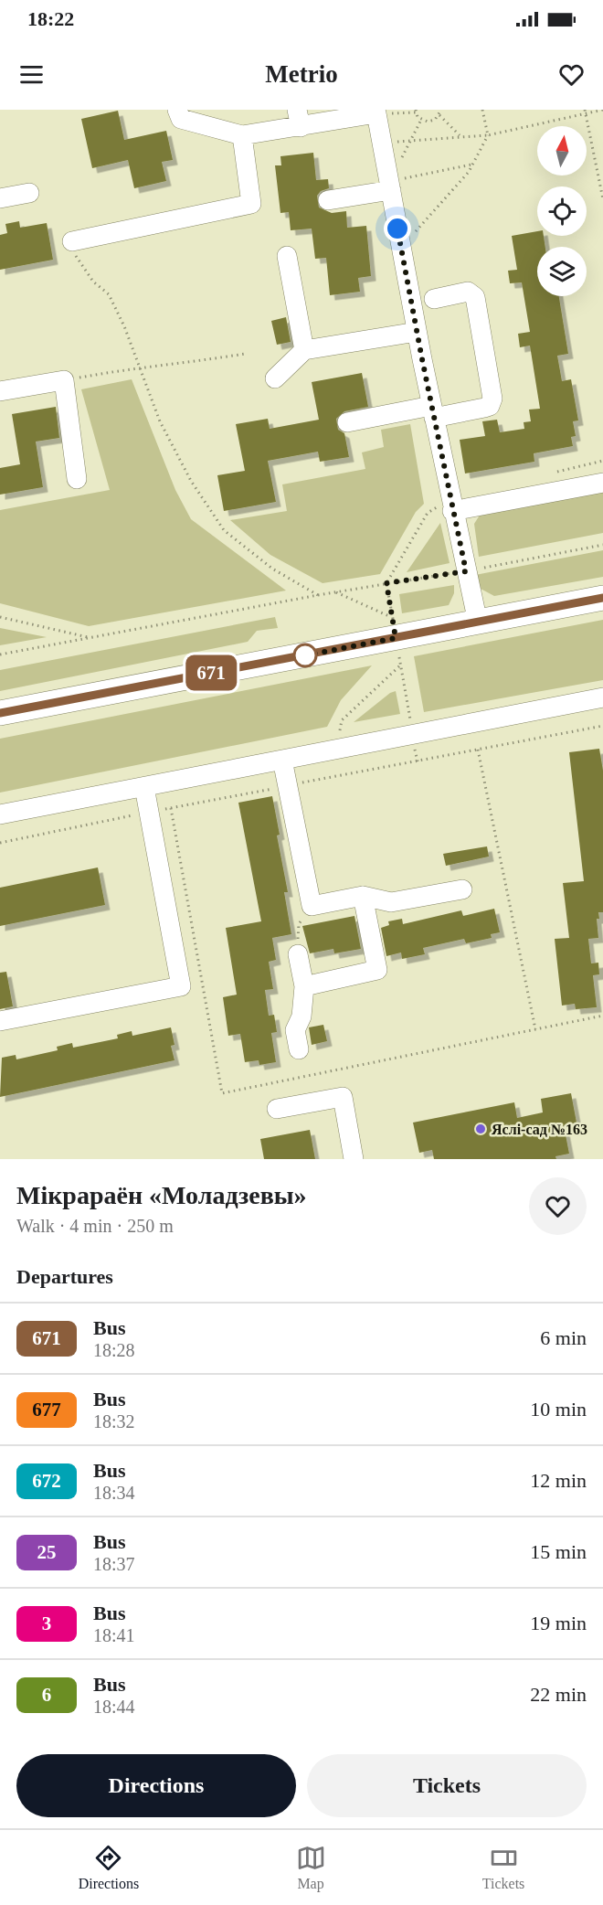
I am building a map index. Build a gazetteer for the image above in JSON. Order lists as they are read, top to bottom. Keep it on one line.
{"places":["Яслі-сад №163"],"lines":["bus line 671"],"north":"top","page":{"status":"18:22","header":"Metrio","on_map":"671","heading":[["Мікрараён «Моладзевы»","Walk · 4 min · 250 m"],"Departures"],"list":[{"mark":"671","name":"Bus","note":"18:28","value":"6 min"},{"mark":"677","name":"Bus","note":"18:32","value":"10 min"},{"mark":"672","name":"Bus","note":"18:34","value":"12 min"},{"mark":"25","name":"Bus","note":"18:37","value":"15 min"},{"mark":"3","name":"Bus","note":"18:41","value":"19 min"},{"mark":"6","name":"Bus","note":"18:44","value":"22 min"}],"buttons":["Directions","Tickets"],"tabs":["Directions","Map","Tickets"]}}
